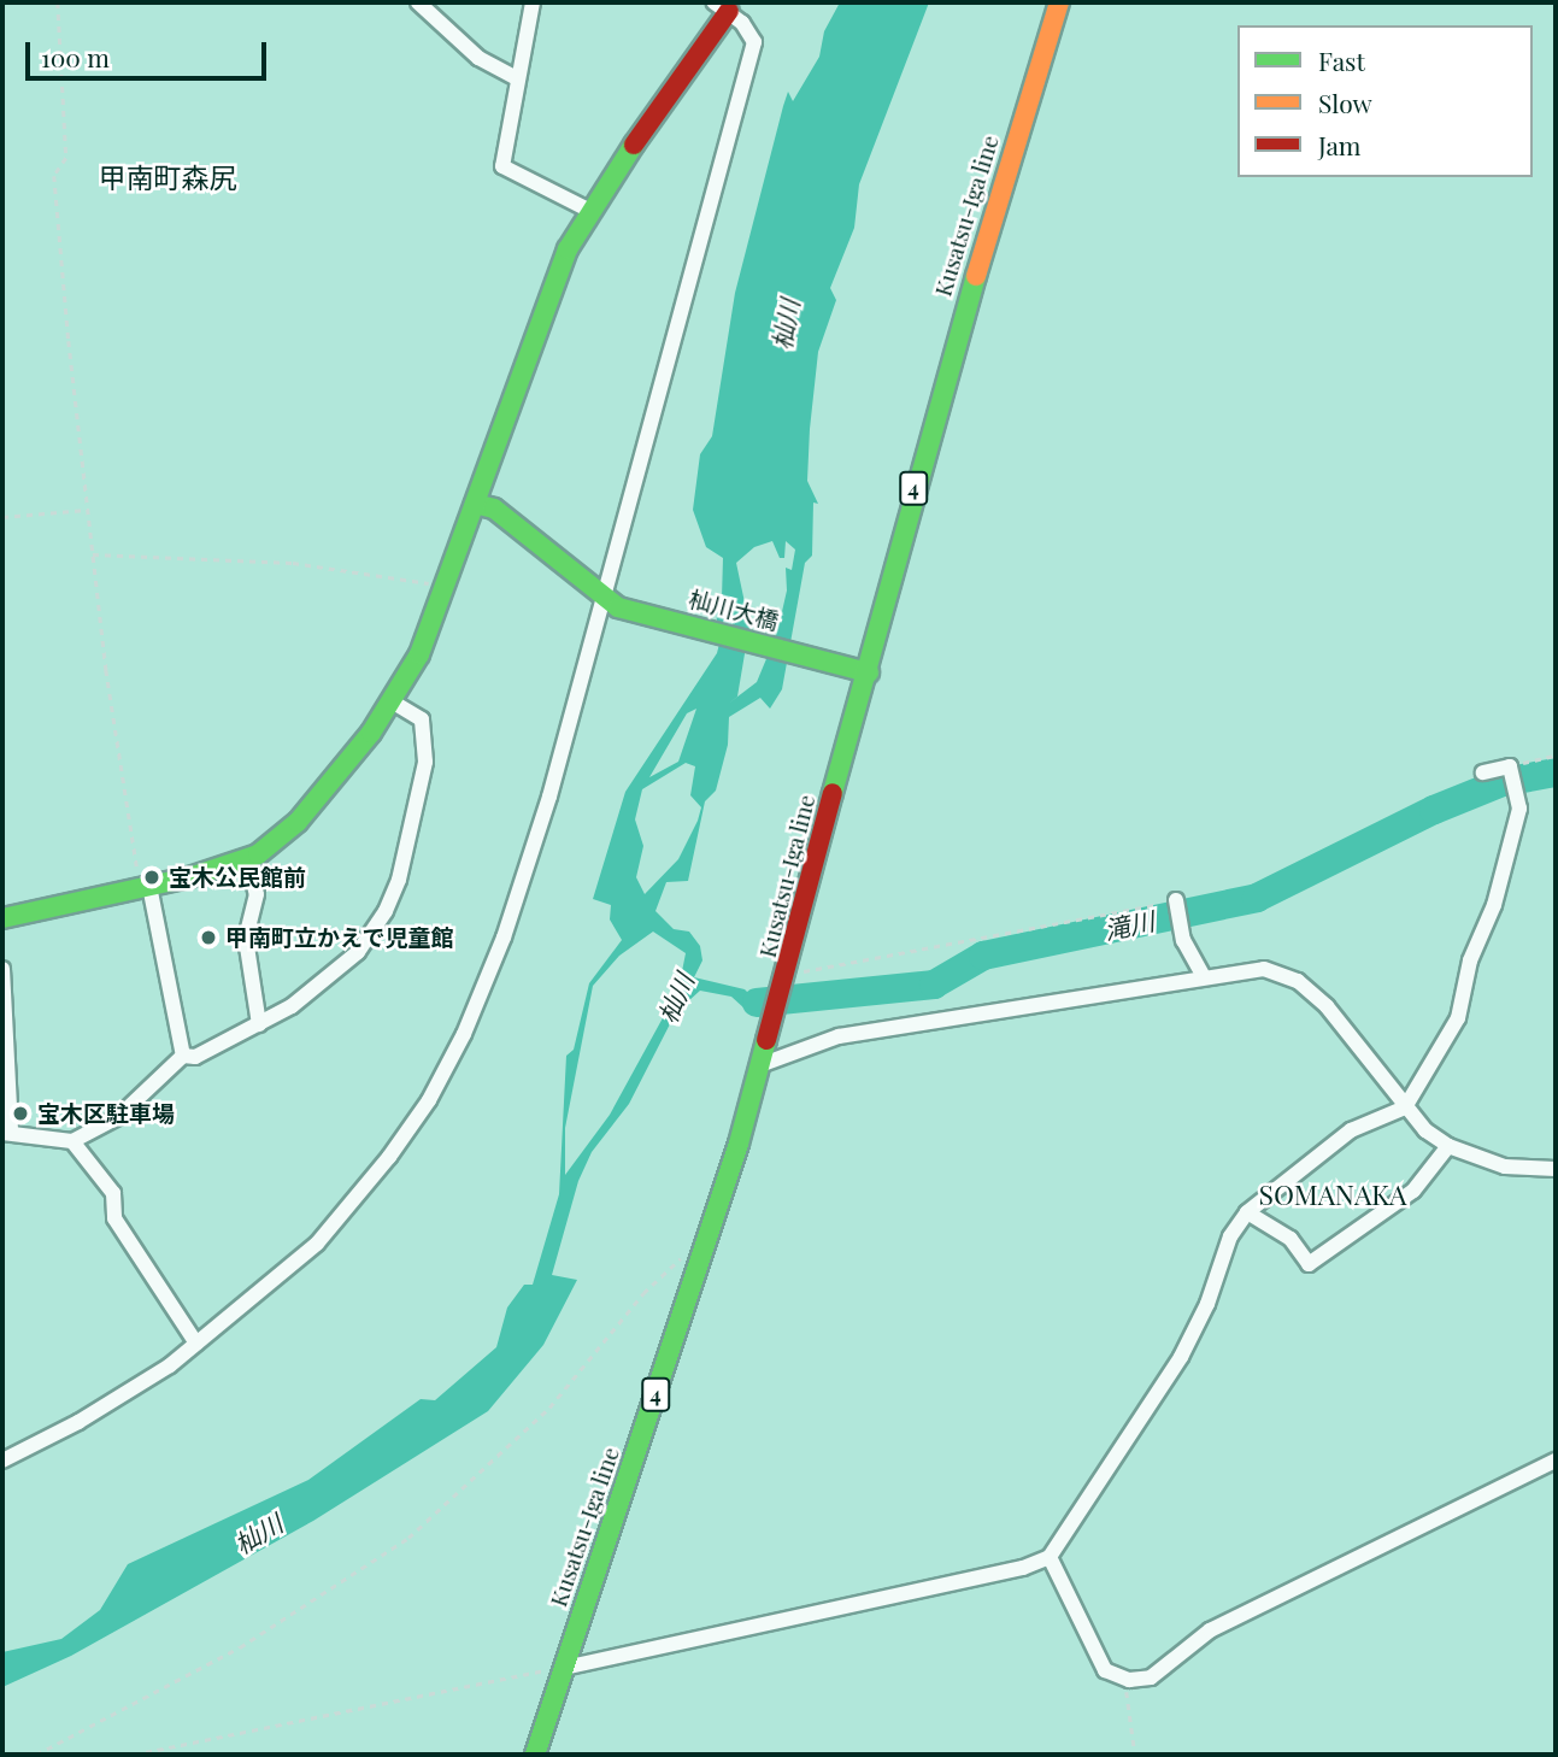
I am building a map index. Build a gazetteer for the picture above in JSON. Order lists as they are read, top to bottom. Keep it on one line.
{"streets":{"main road":["Kusatsu-Iga line","4","杣川大橋"]},"crossings":[["Kusatsu-Iga line","杣川大橋"]],"districts":["甲南町森尻","SOMANAKA"],"water":["杣川","滝川"],"places":["宝木公民館前","甲南町立かえで児童館","宝木区駐車場"],"legend":["Fast","Slow","Jam"],"scale_bar":"100 m"}
